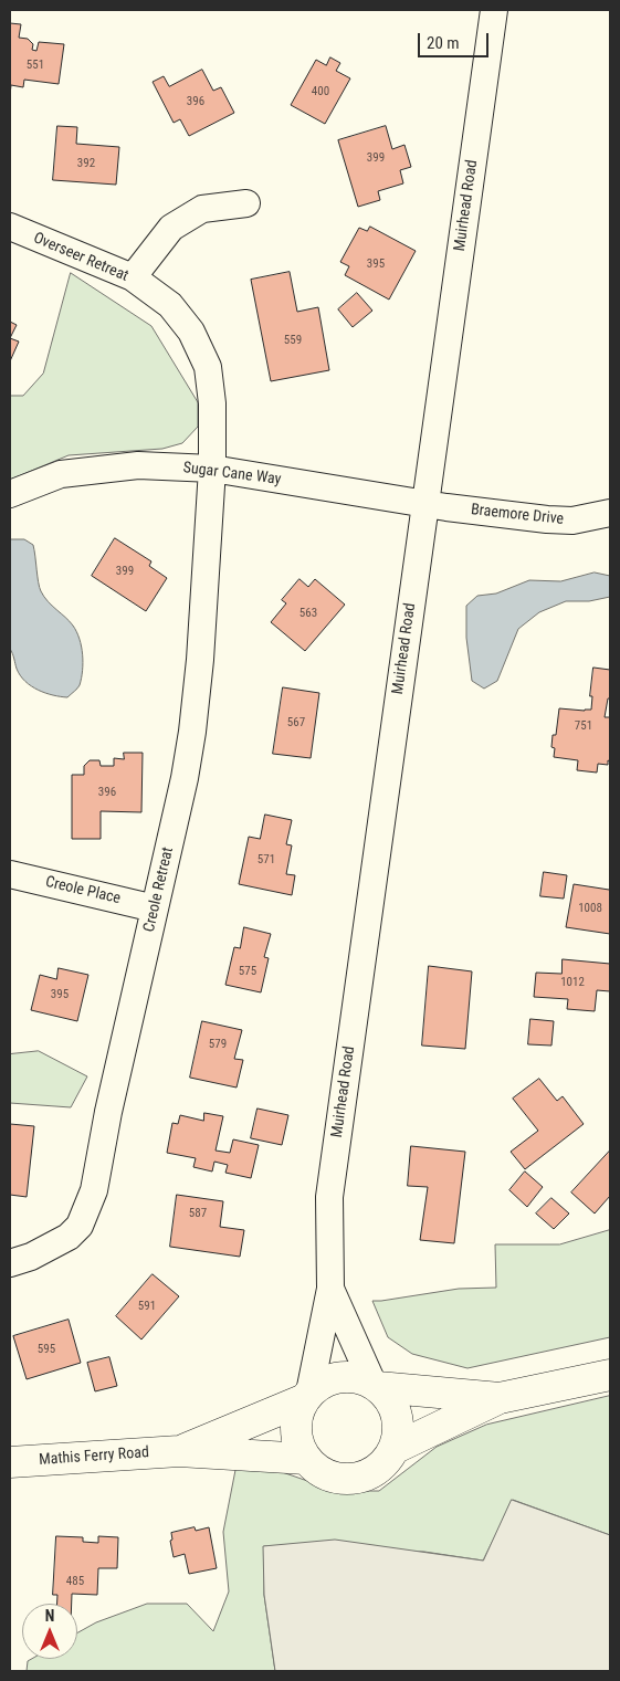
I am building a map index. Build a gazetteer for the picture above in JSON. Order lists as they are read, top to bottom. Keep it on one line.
{"streets":{"main road":["Mathis Ferry Road"],"street":["Muirhead Road","Overseer Retreat","Sugar Cane Way","Braemore Drive","Creole Retreat","Creole Place"]},"crossings":[["Muirhead Road","Sugar Cane Way"],["Muirhead Road","Braemore Drive"],["Muirhead Road","Mathis Ferry Road"],["Overseer Retreat","Sugar Cane Way"],["Overseer Retreat","Creole Retreat"],["Sugar Cane Way","Braemore Drive"],["Sugar Cane Way","Creole Retreat"],["Creole Retreat","Creole Place"]],"house_numbers":["551","400","396","399","392","395","559","399","563","567","751","396","571","1008","575","1012","395","579","587","591","595","485"],"scale_bar":"20 m","north":"top"}
